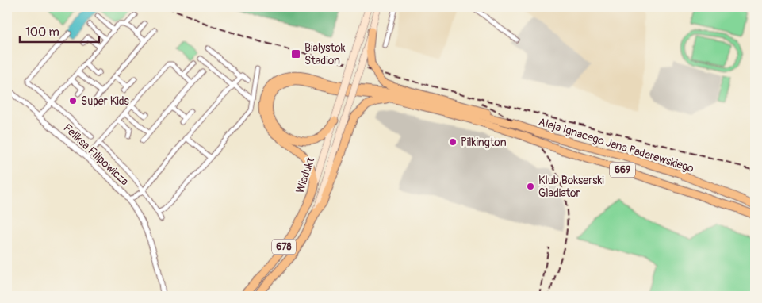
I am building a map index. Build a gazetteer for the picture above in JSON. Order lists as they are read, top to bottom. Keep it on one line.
{"streets":{"main road":["Aleja Ignacego Jana Paderewskiego","669","Wiadukt","678"],"street":["Feliksa Filipowicza"]},"crossings":[["Aleja Ignacego Jana Paderewskiego","Wiadukt"],["Wiadukt","678"]],"places":{"transit":["Białystok Stadion"],"other":["Super Kids","Pilkington","Klub Bokserski Gladiator"]},"scale_bar":"100 m"}
